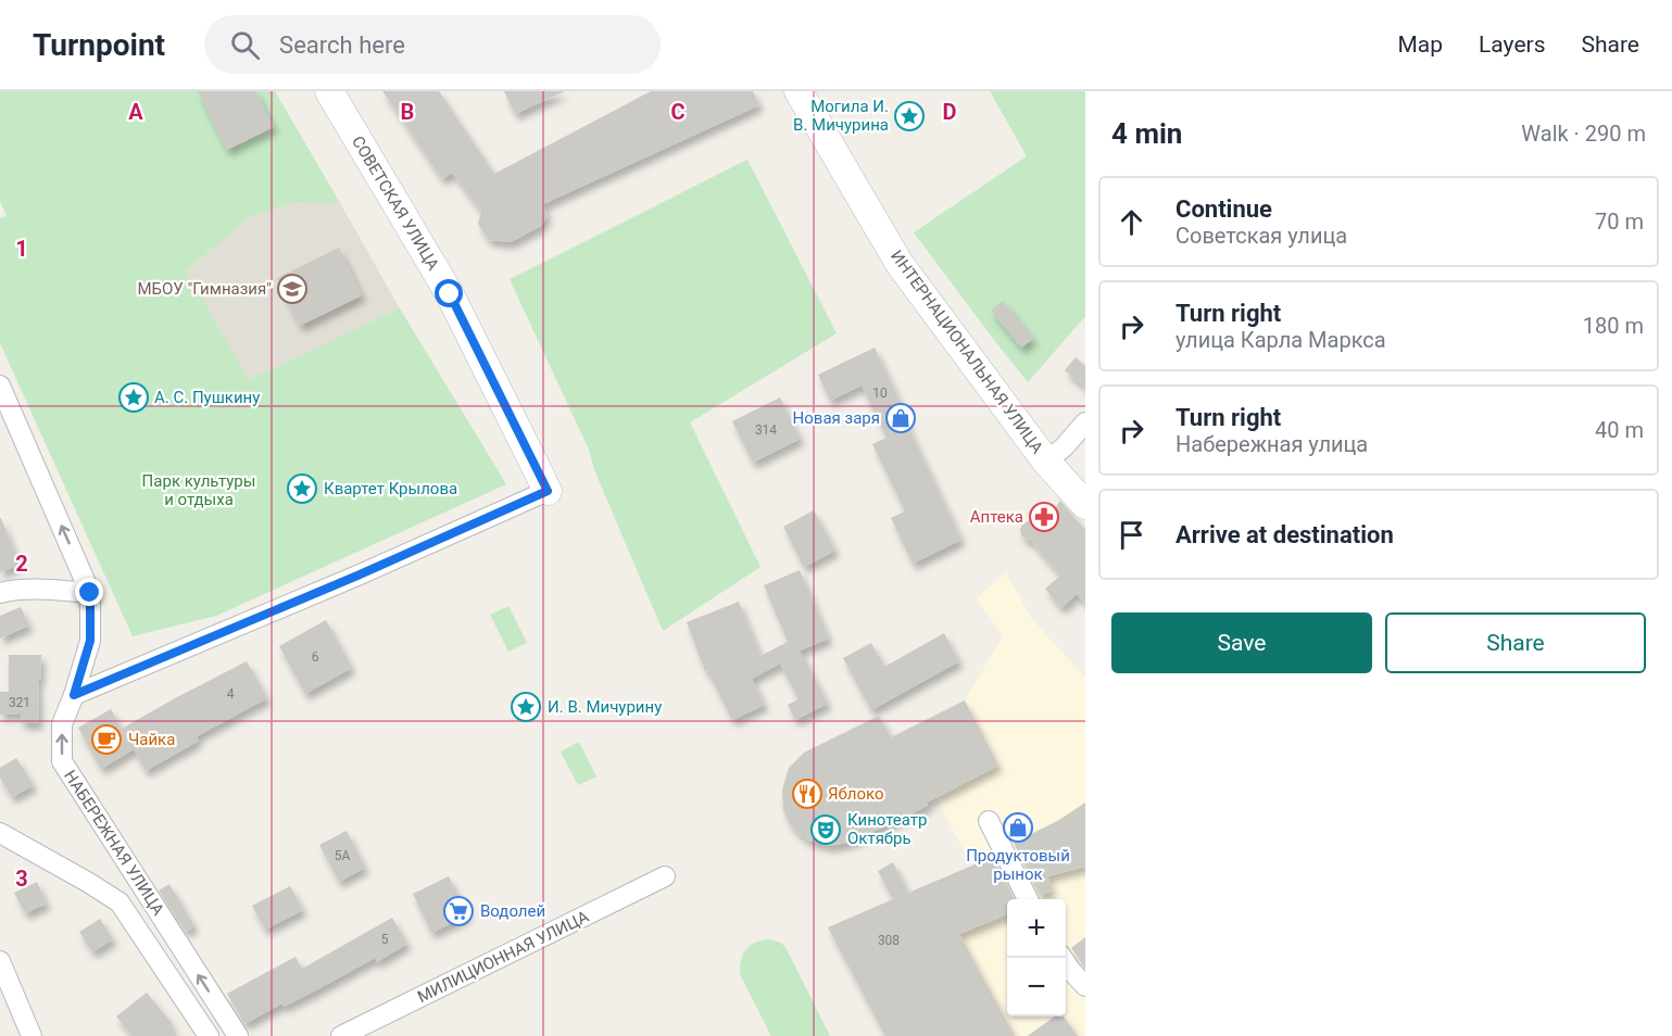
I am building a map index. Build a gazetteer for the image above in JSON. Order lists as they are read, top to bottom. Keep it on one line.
{"streets":{"main road":["СОВЕТСКАЯ УЛИЦА","ИНТЕРНАЦИОНАЛЬНАЯ УЛИЦА"],"street":["НАБЕРЕЖНАЯ УЛИЦА","МИЛИЦИОННАЯ УЛИЦА"]},"parks":["Парк культуры и отдыха"],"places":{"place":["Могила И. В. Мичурина","А. С. Пушкину","Квартет Крылова","И. В. Мичурину"],"school or university":["МБОУ \"Гимназия\""],"shop":["Новая заря","Продуктовый рынок"],"pharmacy":["Аптека"],"cafe":["Чайка"],"restaurant":["Яблоко"],"theatre":["Кинотеатр Октябрь"],"supermarket":["Водолей"]},"house_numbers":["10","314","6","4","321","5А","5","308"],"page":{"header":"Turnpoint","search":"Search here","nav":["Map","Layers","Share"],"heading":["4 min","Walk · 290 m"],"list":[["Continue","Советская улица","70 m"],["Turn right","улица Карла Маркса","180 m"],["Turn right","Набережная улица","40 m"],"Arrive at destination"],"buttons":["Save","Share"],"map_buttons":["+","−"]},"grid":{"columns":["A","B","C","D"],"rows":["1","2","3"]}}
